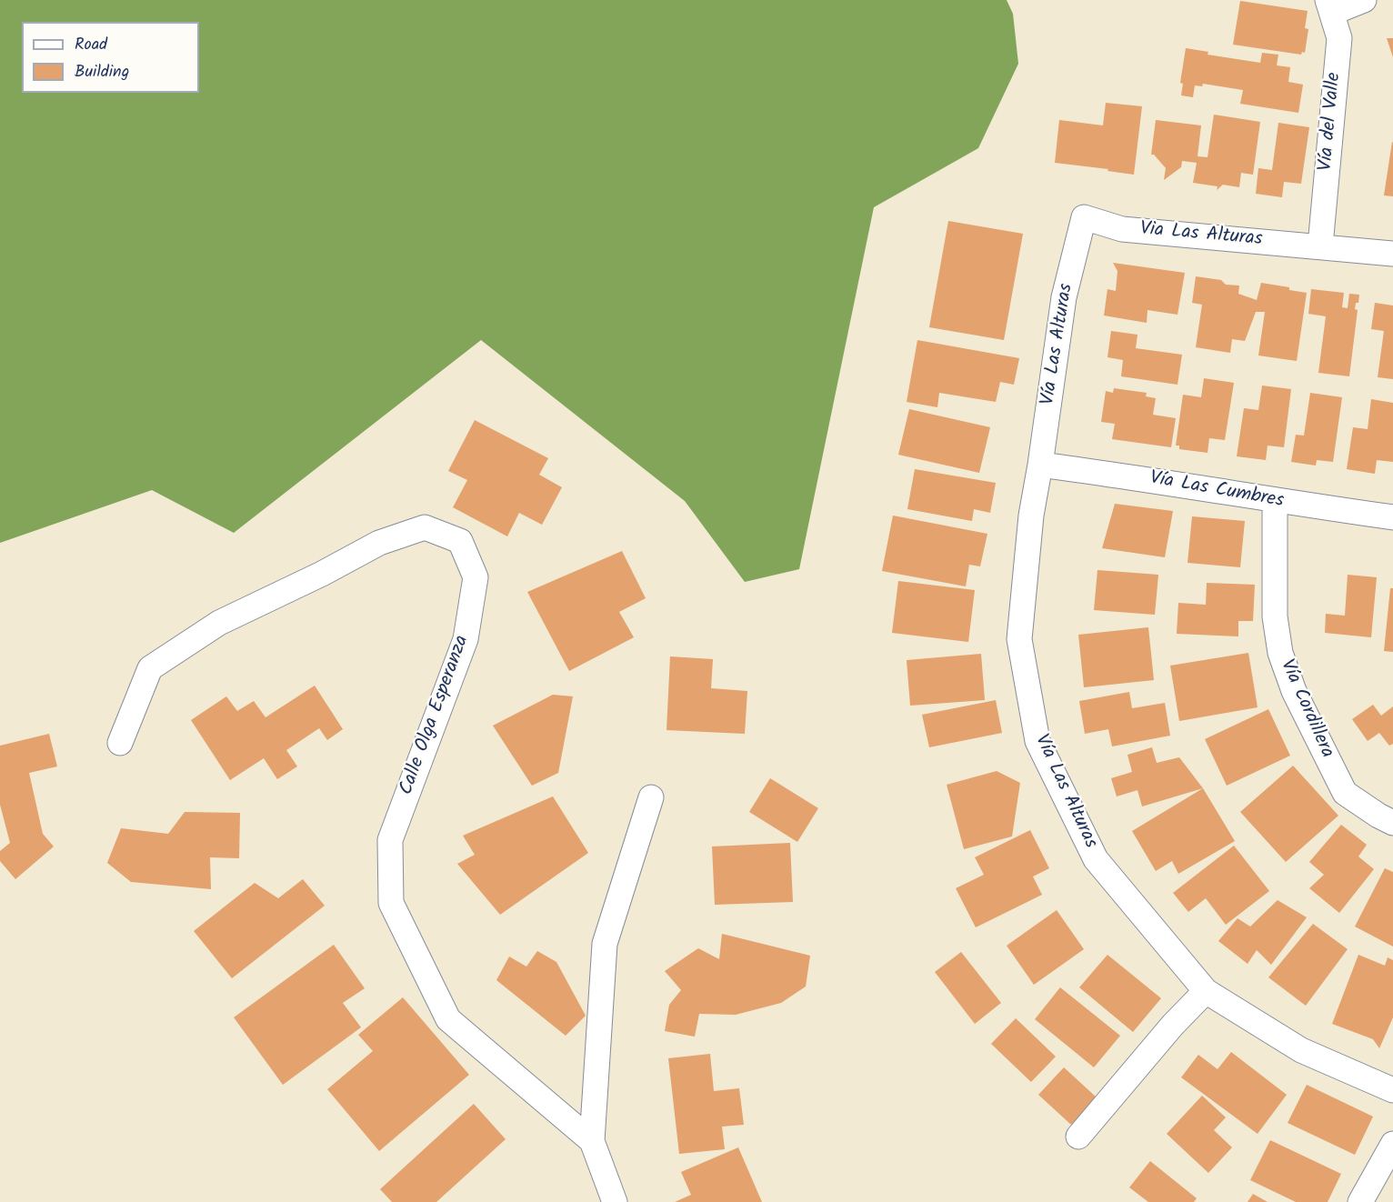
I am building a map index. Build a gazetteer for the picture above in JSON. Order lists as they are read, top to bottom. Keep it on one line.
{"streets":{"street":["Vía del Valle","Via Las Alturas","Vía Las Alturas","Vía Las Cumbres","Vía Cordillera","Calle Olga Esperanza"]},"crossings":[["Vía del Valle","Via Las Alturas"],["Via Las Alturas","Vía Las Alturas"],["Vía Las Alturas","Vía Las Cumbres"],["Vía Las Cumbres","Vía Cordillera"]],"legend":["Road","Building"]}
